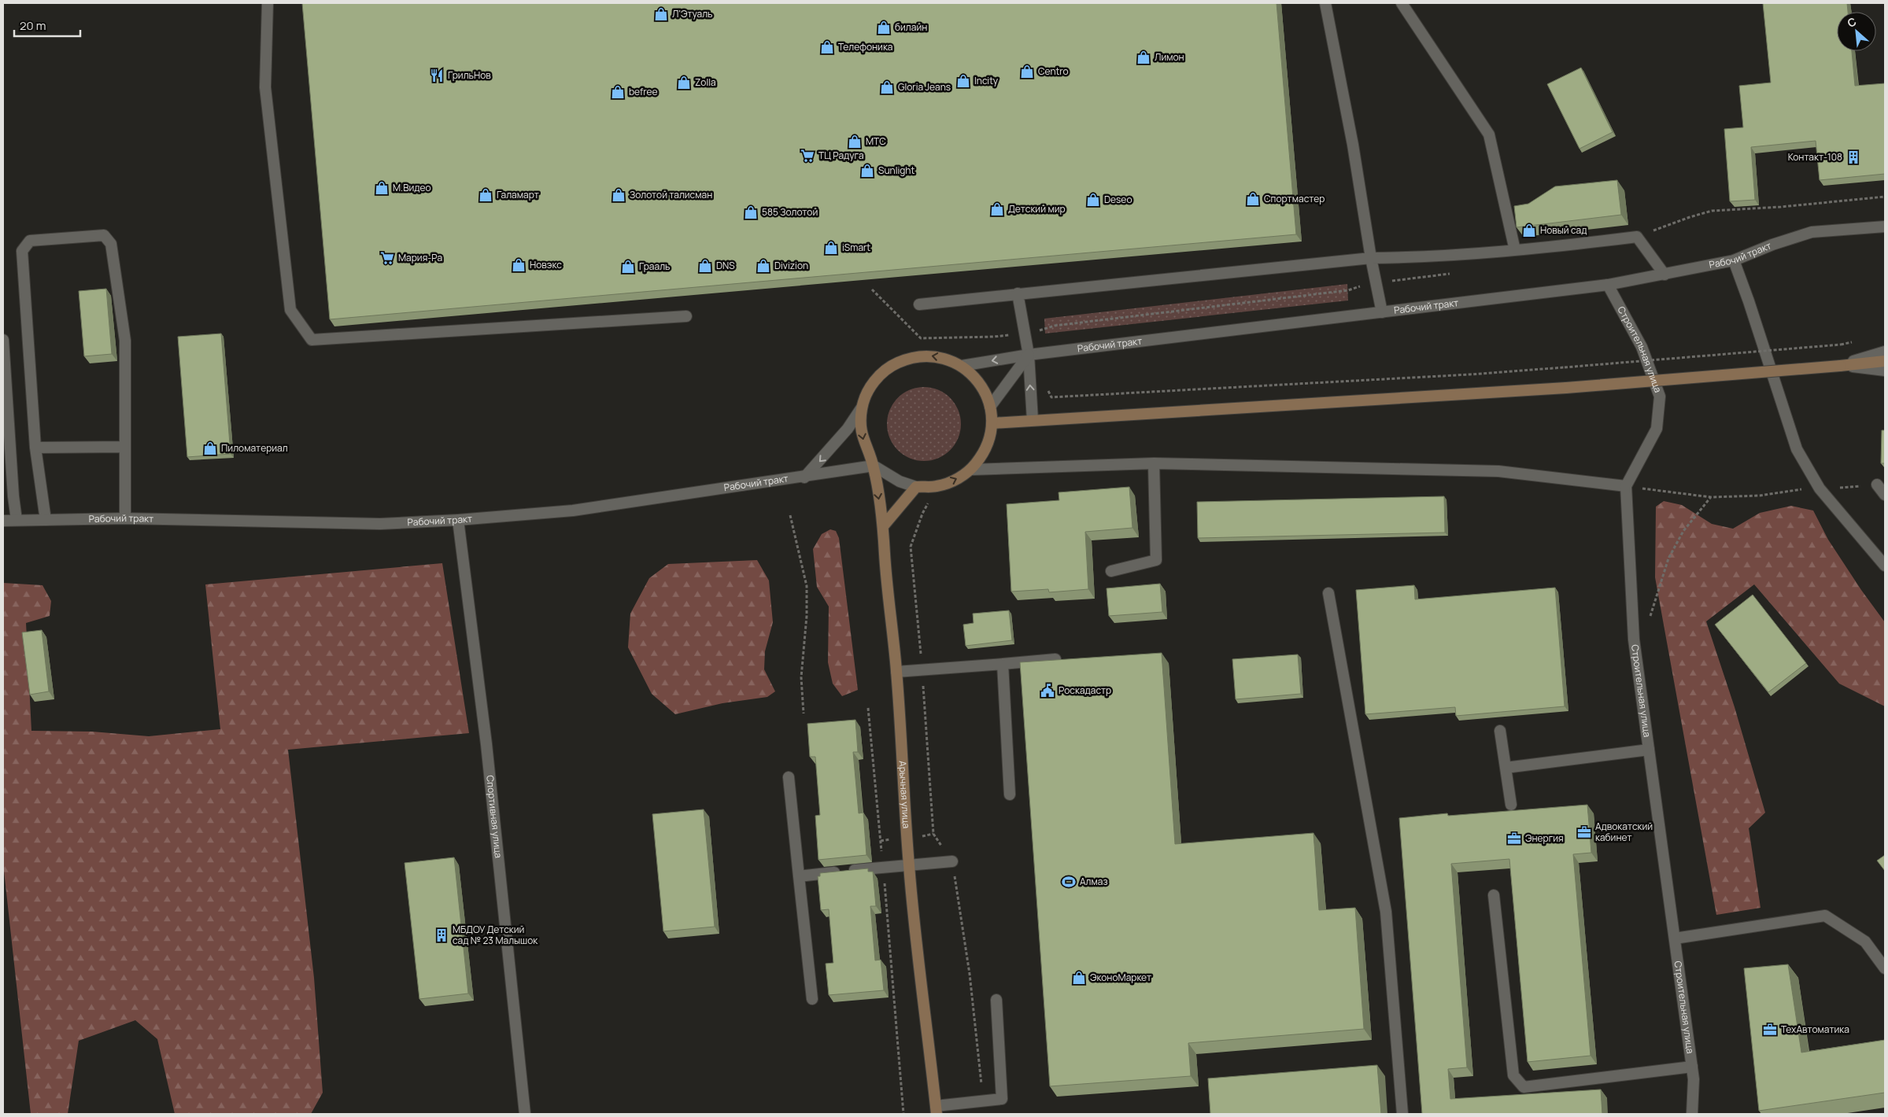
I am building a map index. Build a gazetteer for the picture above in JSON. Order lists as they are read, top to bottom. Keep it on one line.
{"streets":{"main road":["Арычная улица"],"street":["Рабочий тракт","Строительная улица","Спортивная улица"]},"crossings":[["Рабочий тракт","Строительная улица"],["Рабочий тракт","Арычная улица"],["Рабочий тракт","Спортивная улица"]],"places":{"shop":["Л'Этуаль","билайн","Телефоника","Лимон","Centro","Incity","Zolla","Gloria Jeans","befree","МТС","Sunlight","М.Видео","Галамарт","Золотой талисман","Спортмастер","Deseo","Детский мир","585 Золотой","Новый сад","iSmart","Новэкс","DNS","Divizion","Грааль","Пиломатериал","ЭконоМаркет"],"restaurant":["ГрильНов"],"supermarket":["ТЦ Радуга","Мария-Ра"],"building":["Контакт-108","МБДОУ Детский сад № 23 Малышок"],"public building":["Роскадастр"],"office":["Адвокатский кабинет","Энергия","ТехАвтоматика"],"sports":["Алмаз"]},"scale_bar":"20 m","north":"top left"}
